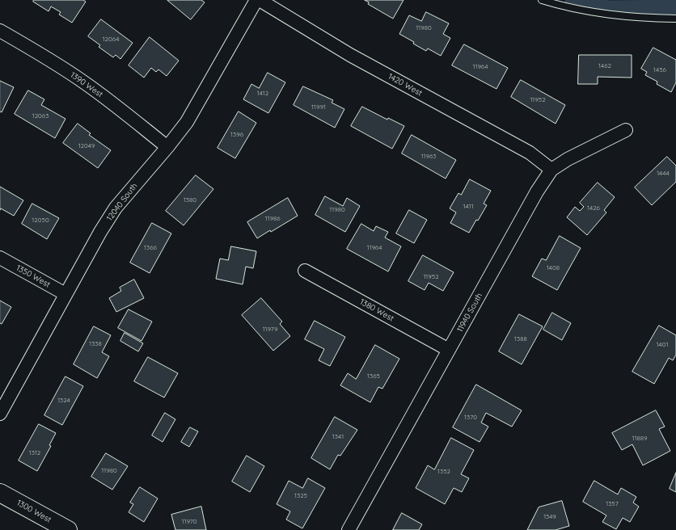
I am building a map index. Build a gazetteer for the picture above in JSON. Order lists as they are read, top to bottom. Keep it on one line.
{"streets":{"street":["1390 West","1420 West","12040 South","1350 West","1380 West","11940 South","1300 West"]},"crossings":[["1390 West","12040 South"],["1420 West","11940 South"],["12040 South","1350 West"],["1380 West","11940 South"]],"house_numbers":["11980","12064","1462","11964","1456","1412","11952","11991","12063","1396","12049","11963","1444","1380","1411","1426","11980","11986","12050","1366","11964","1408","11952","11979","1388","1338","1401","1365","1324","1370","1341","11889","1312","11980","1352","1325","1357","1349","11970"]}
